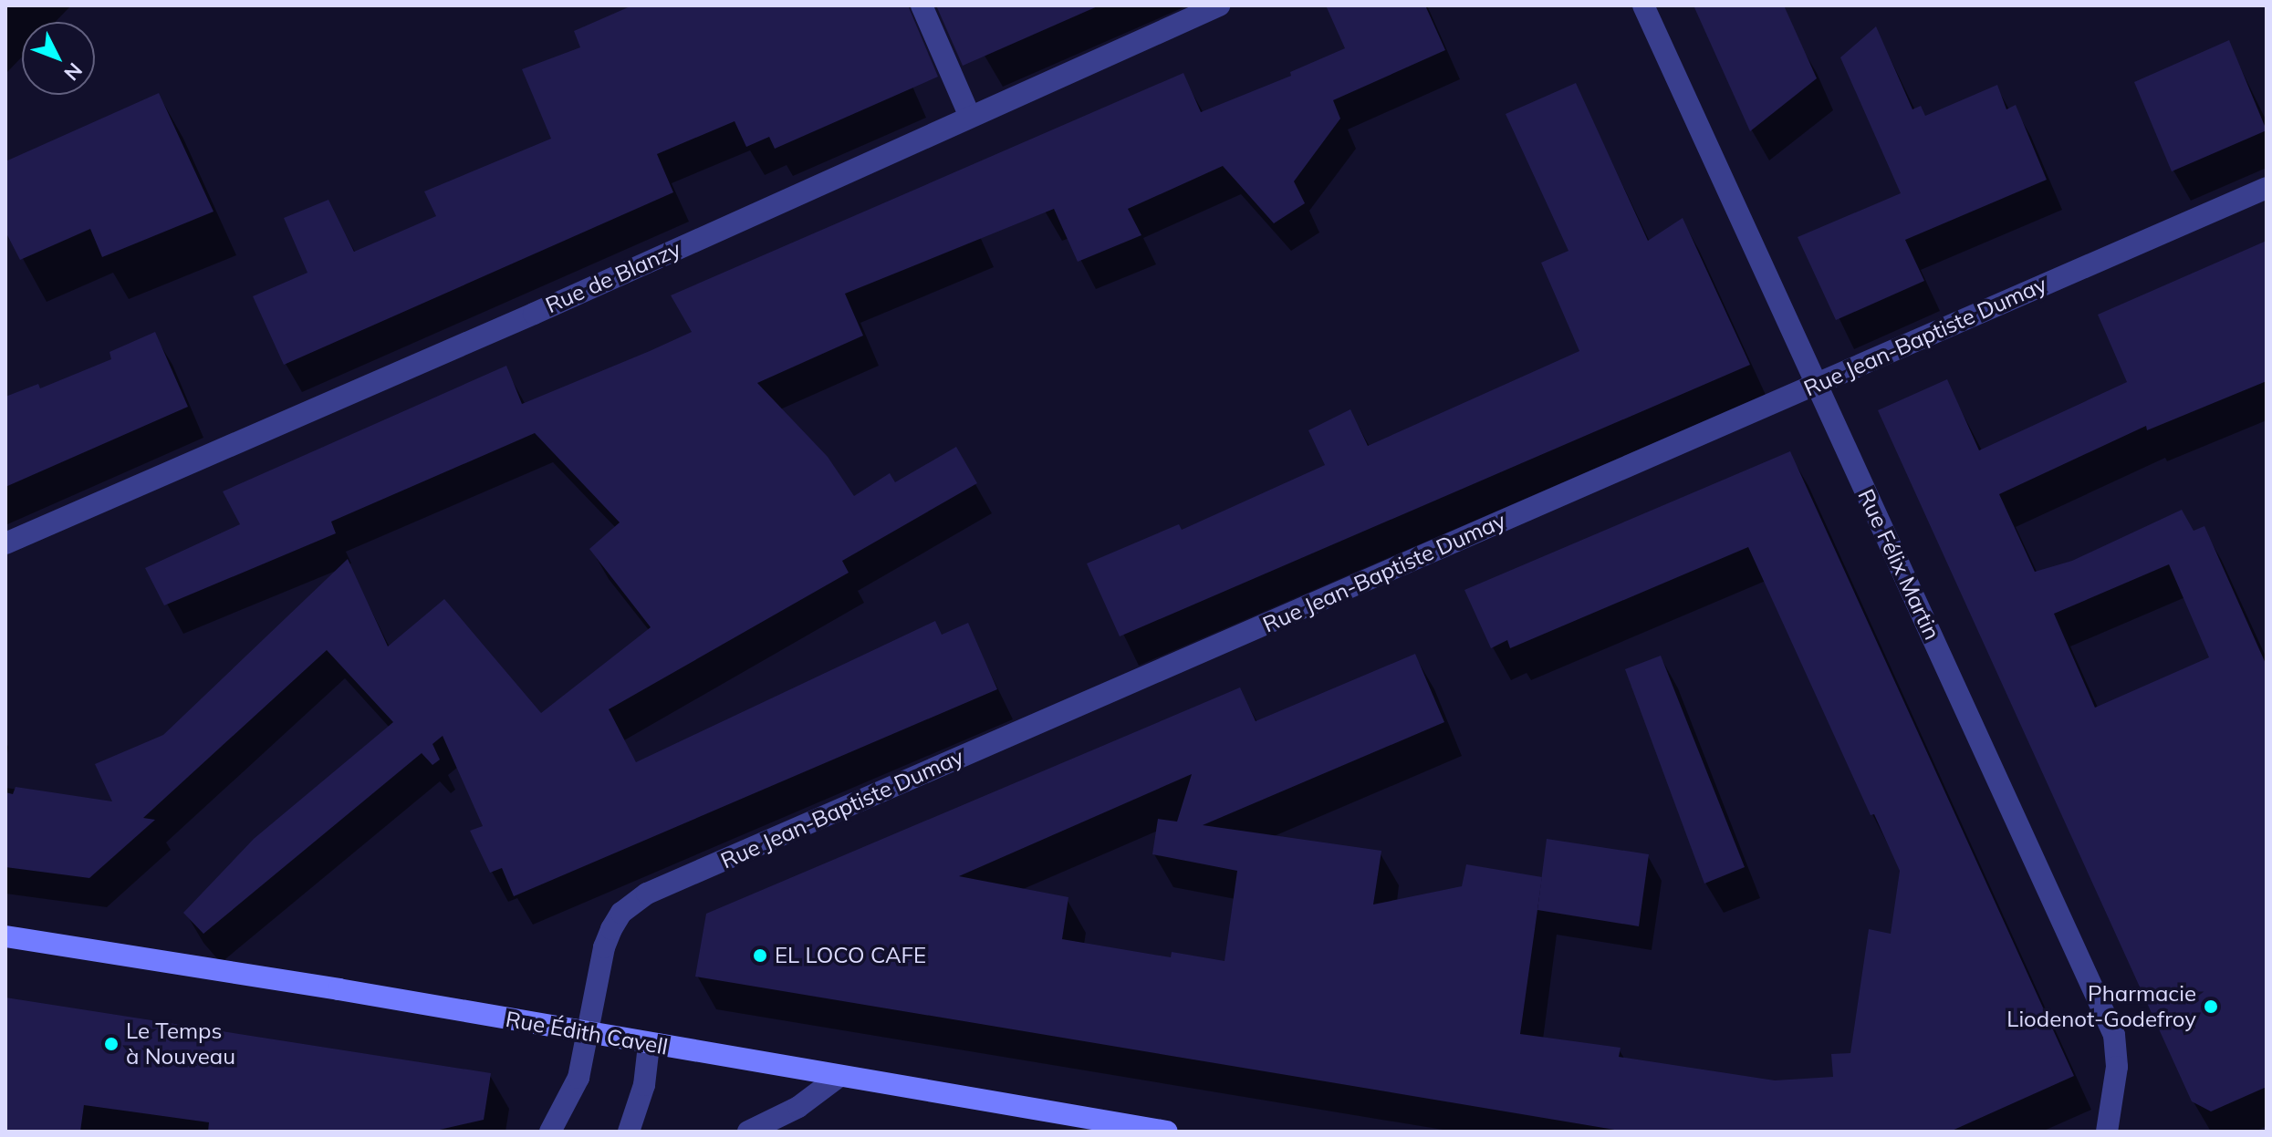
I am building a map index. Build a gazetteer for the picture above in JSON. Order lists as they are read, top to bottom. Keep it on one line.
{"streets":{"street":["Rue de Blanzy","Rue Jean-Baptiste Dumay","Rue Félix Martin","Rue Édith Cavell"]},"crossings":[["Rue Jean-Baptiste Dumay","Rue Félix Martin"],["Rue Jean-Baptiste Dumay","Rue Édith Cavell"]],"places":["EL LOCO CAFE","Pharmacie Liodenot-Godefroy","Le Temps à Nouveau"],"north":"bottom right"}
